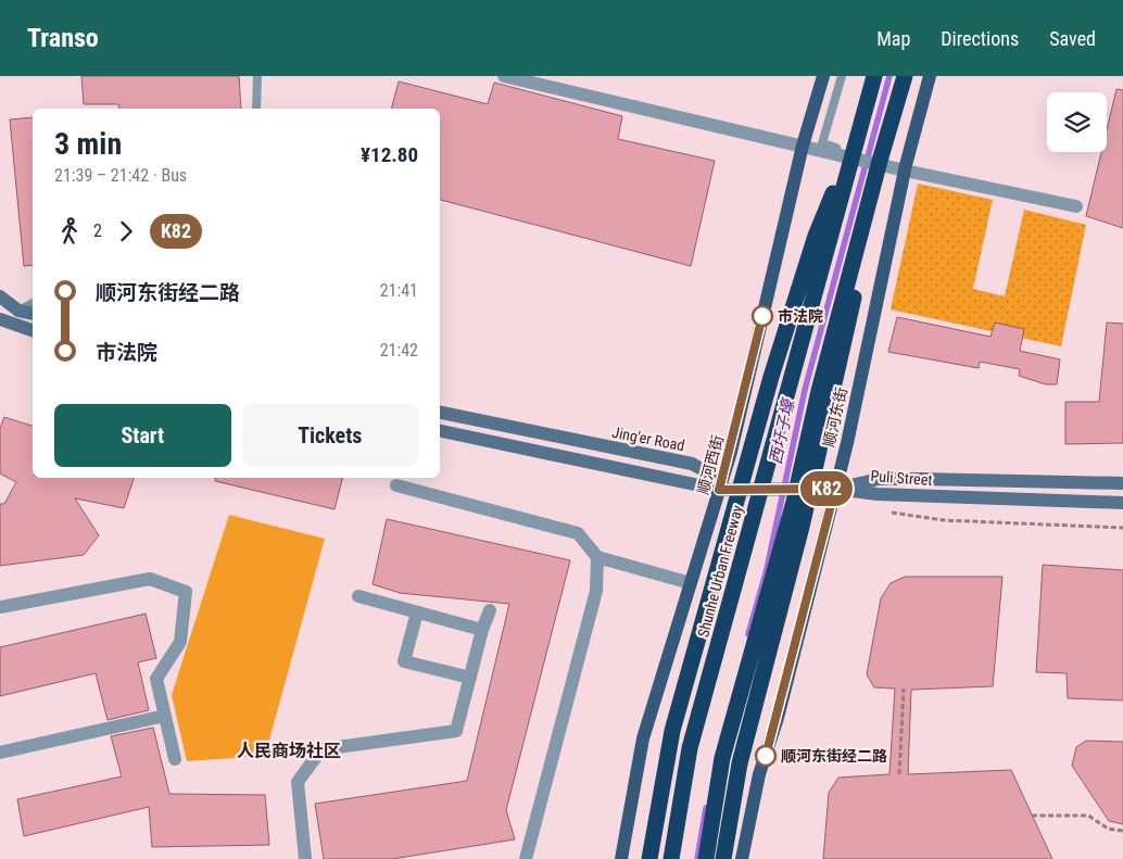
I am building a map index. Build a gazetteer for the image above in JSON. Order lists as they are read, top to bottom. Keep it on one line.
{"streets":{"highway":["Shunhe Urban Freeway"],"main road":["顺河东街","顺河西街"],"street":["Jing'er Road","Puli Street"]},"crossings":[["顺河东街","Puli Street"],["Jing'er Road","顺河西街"]],"districts":["人民商场社区"],"water":["西圩子壕"],"places":["市法院","顺河东街经二路"],"lines":["bus line K82"],"page":{"header":"Transo","nav":["Map","Directions","Saved"],"on_map":"K82","heading":["3 min","21:39 – 21:42 · Bus","¥12.80"],"legs":["2","K82"],"list":[{"name":"顺河东街经二路","value":"21:41"},{"name":"市法院","value":"21:42"}],"buttons":["Start","Tickets"]}}
